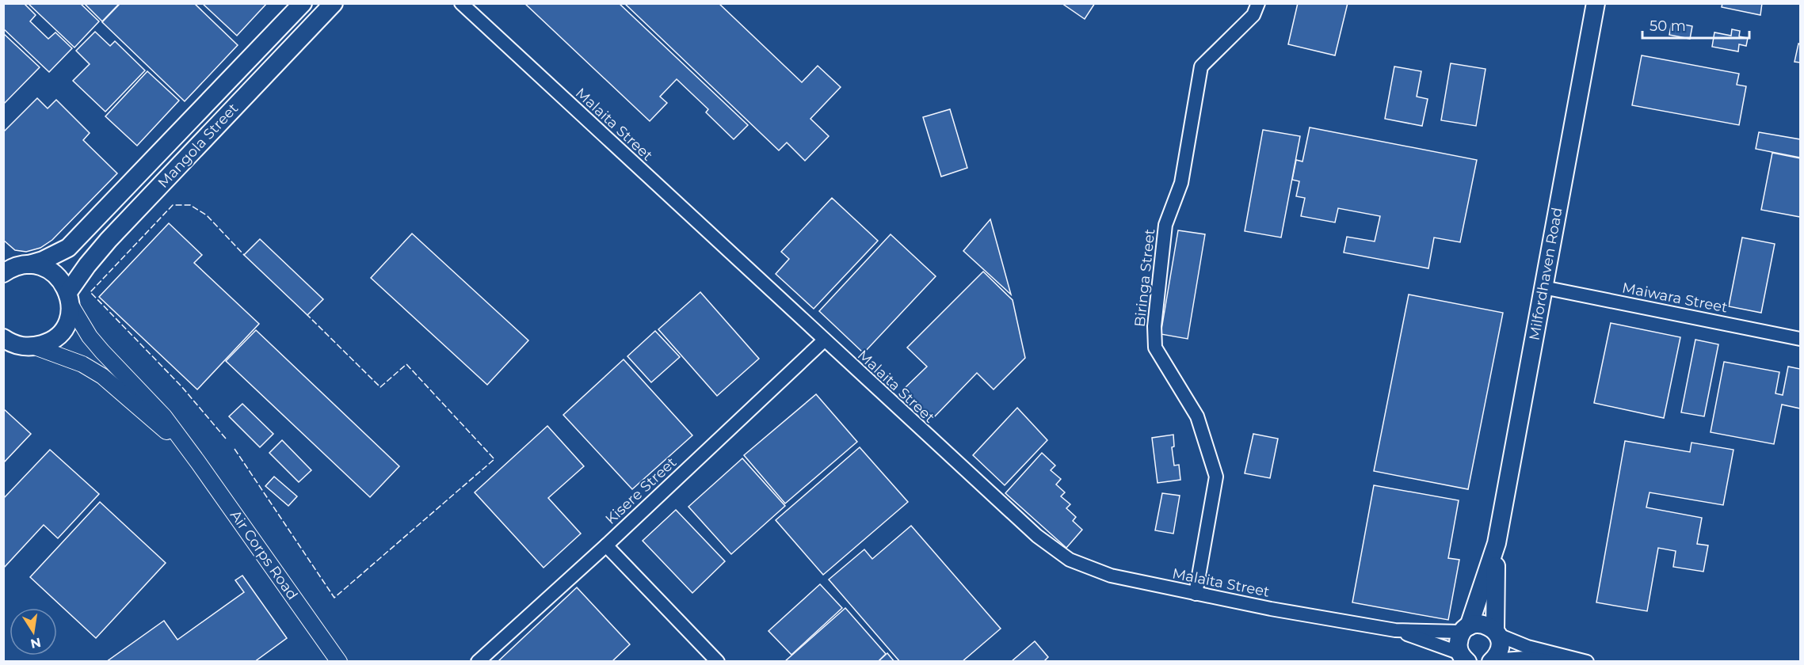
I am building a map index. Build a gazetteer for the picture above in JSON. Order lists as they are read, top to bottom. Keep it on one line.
{"streets":{"main road":["Mangola Street","Milfordhaven Road"],"street":["Malaita Street","Biringa Street","Maiwara Street","Kisere Street","Air Corps Road"]},"crossings":[["Malaita Street","Milfordhaven Road"],["Malaita Street","Biringa Street"],["Malaita Street","Kisere Street"],["Mangola Street","Air Corps Road"],["Milfordhaven Road","Maiwara Street"]],"scale_bar":"50 m","north":"bottom"}
